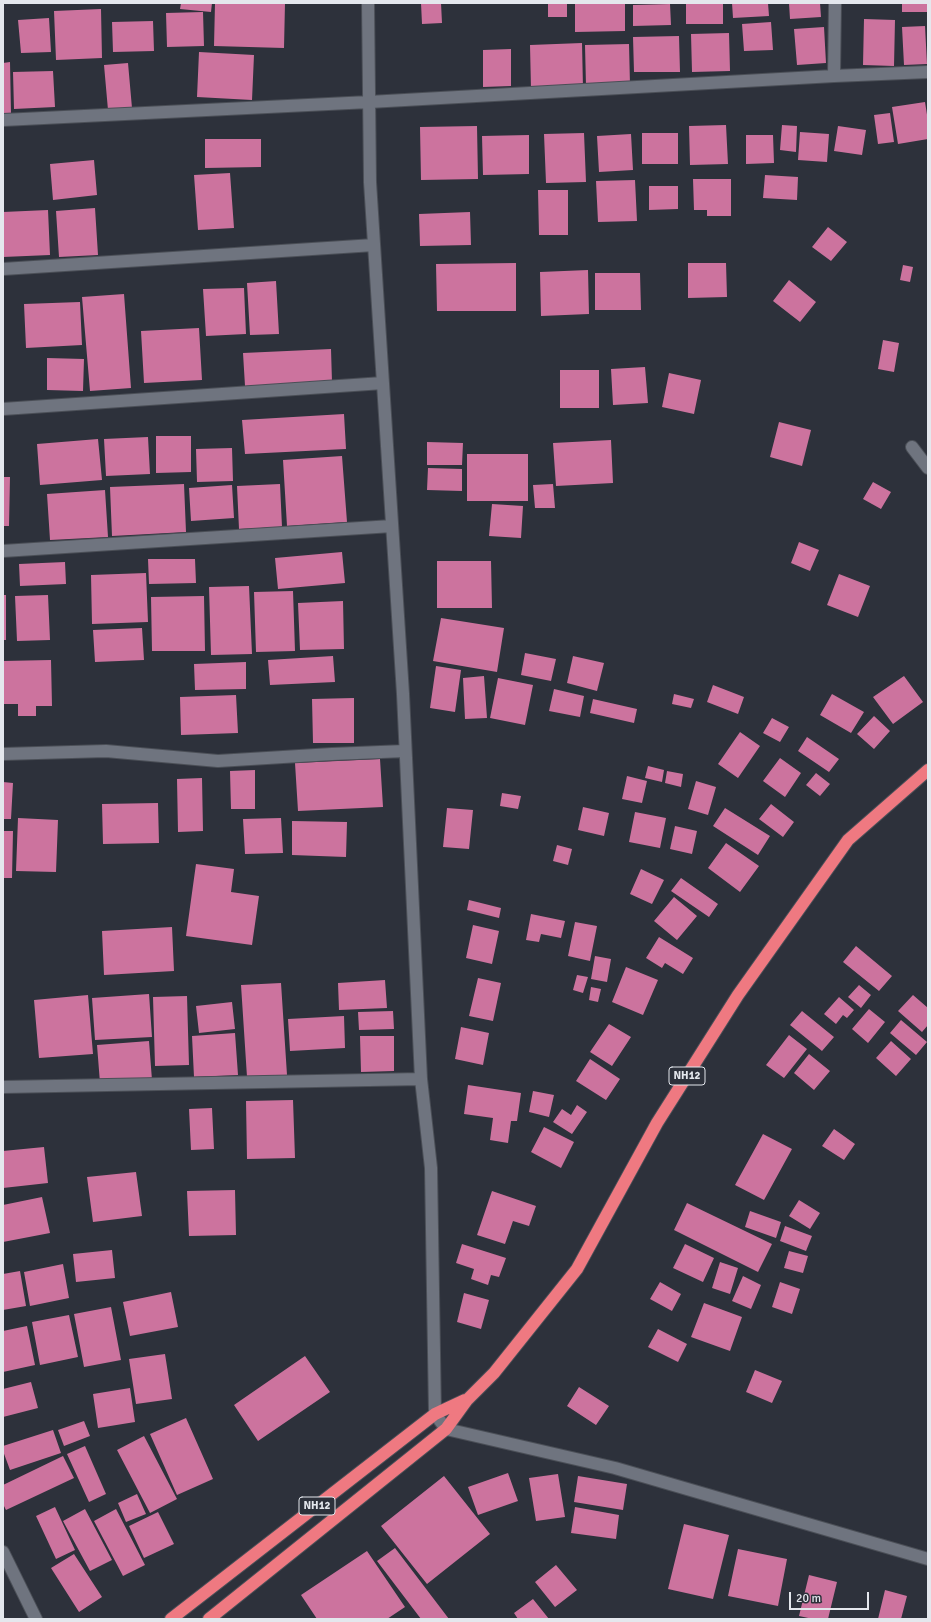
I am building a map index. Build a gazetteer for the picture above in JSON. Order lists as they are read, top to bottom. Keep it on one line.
{"streets":{"highway":["NH12"]},"scale_bar":"20 m"}
